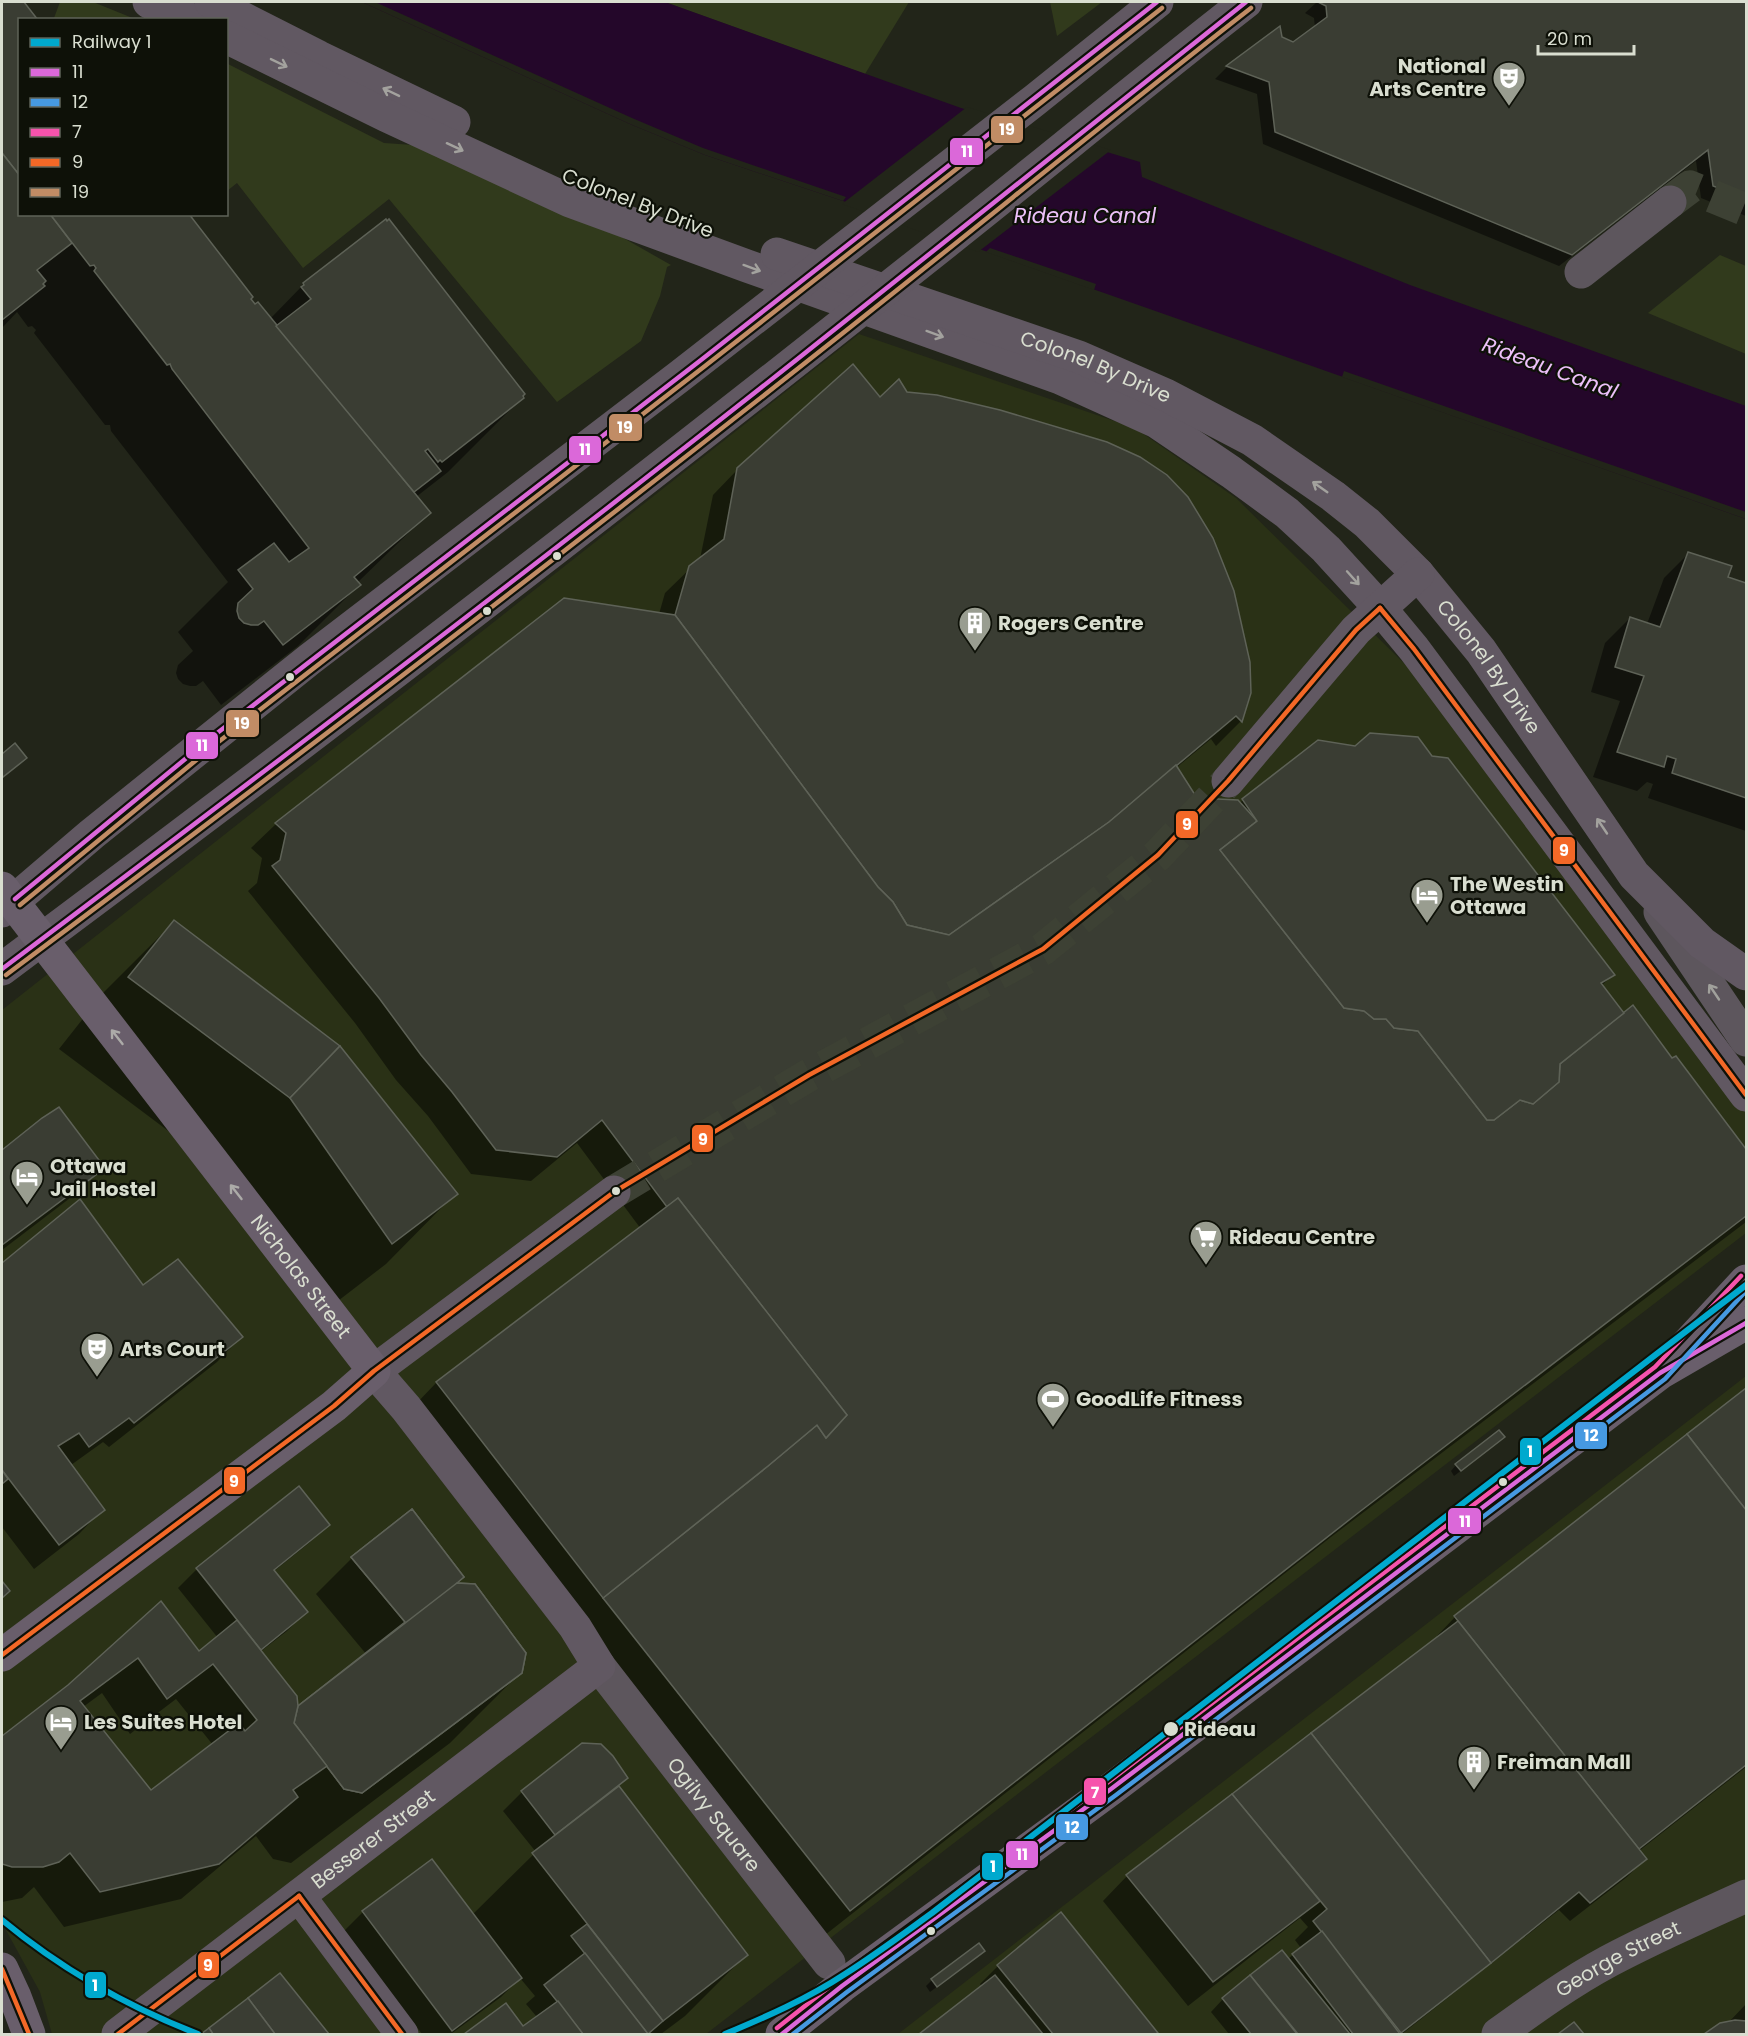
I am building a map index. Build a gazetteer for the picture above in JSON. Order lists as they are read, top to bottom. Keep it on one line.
{"streets":{"main road":["Colonel By Drive","Nicholas Street","Besserer Street"],"street":["Ogilvy Square","George Street"]},"crossings":[["Nicholas Street","Ogilvy Square"],["Nicholas Street","Besserer Street"],["Ogilvy Square","Besserer Street"]],"one_way":["Nicholas Street"],"water":["Rideau Canal"],"places":{"theatre":["National Arts Centre","Arts Court"],"building":["Rogers Centre","Freiman Mall"],"hotel":["The Westin Ottawa","Ottawa Jail Hostel","Les Suites Hotel"],"supermarket":["Rideau Centre"],"sports":["GoodLife Fitness"],"other":["Rideau"]},"lines":["transit line 11","transit line 19","transit line 9","transit line 7","rail line 1","transit line 12"],"legend":["Railway 1","11","12","7","9","19"],"scale_bar":"20 m"}
